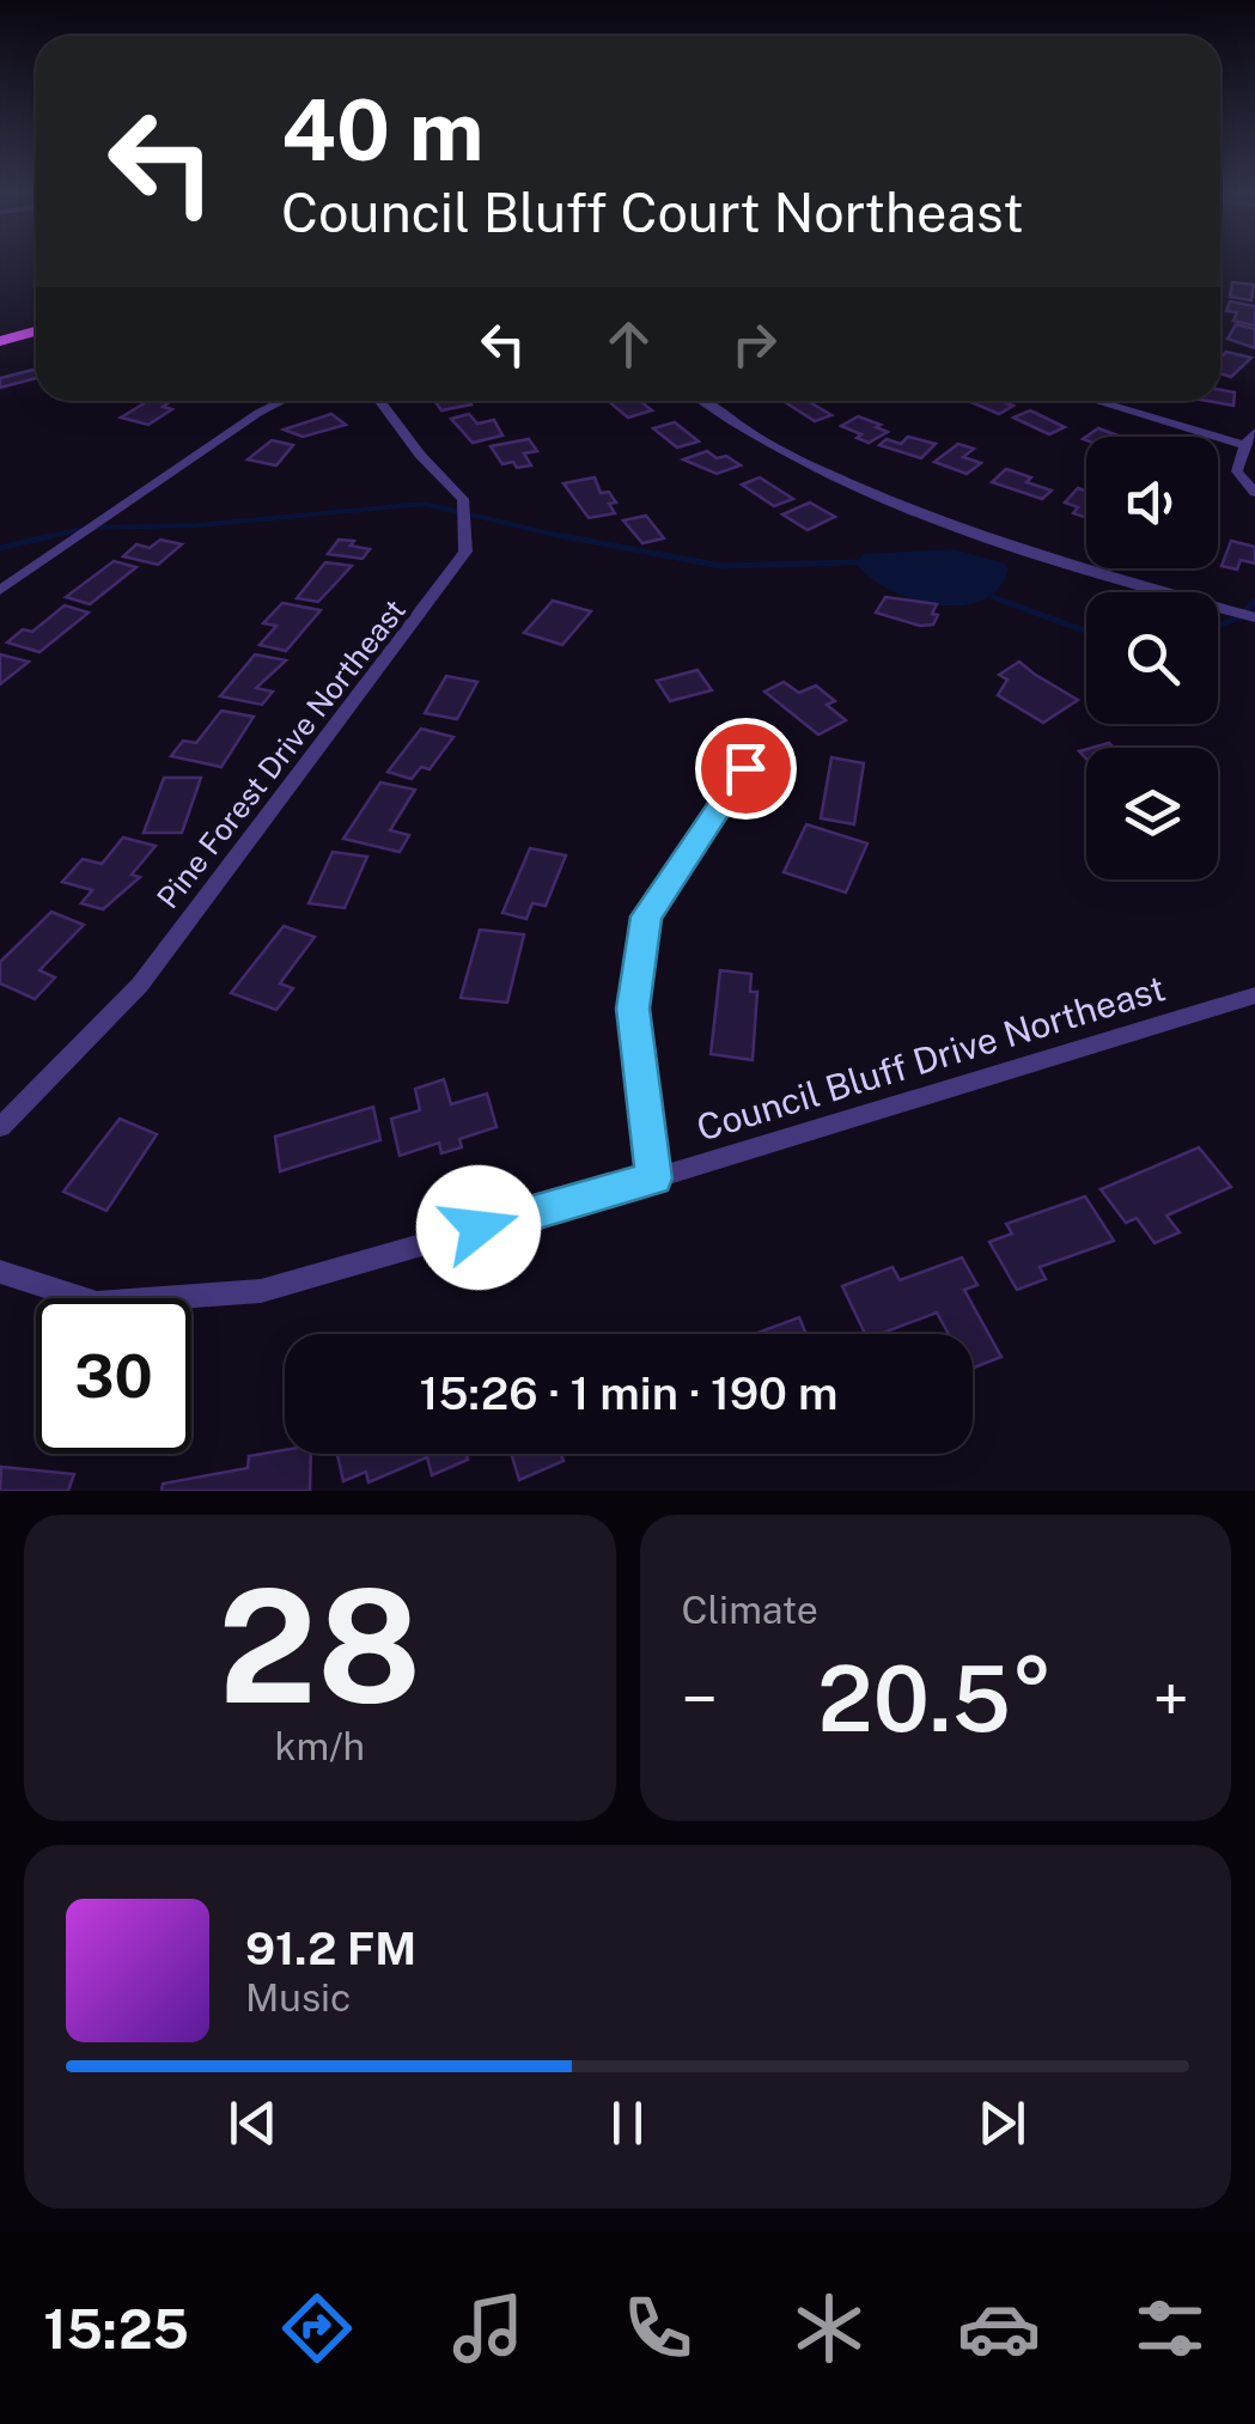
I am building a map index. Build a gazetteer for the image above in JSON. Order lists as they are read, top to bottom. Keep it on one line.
{"streets":{"street":["Pine Forest Drive Northeast","Council Bluff Drive Northeast"]},"page":{"turn":["40 m","Council Bluff Court Northeast"],"limit":"30","trip":"15:26 · 1 min · 190 m","tile":[["28","km/h"],"Climate"],"heat":["−","20.5°","+"],"song":["91.2 FM","Music"],"tabs":"15:25"}}
